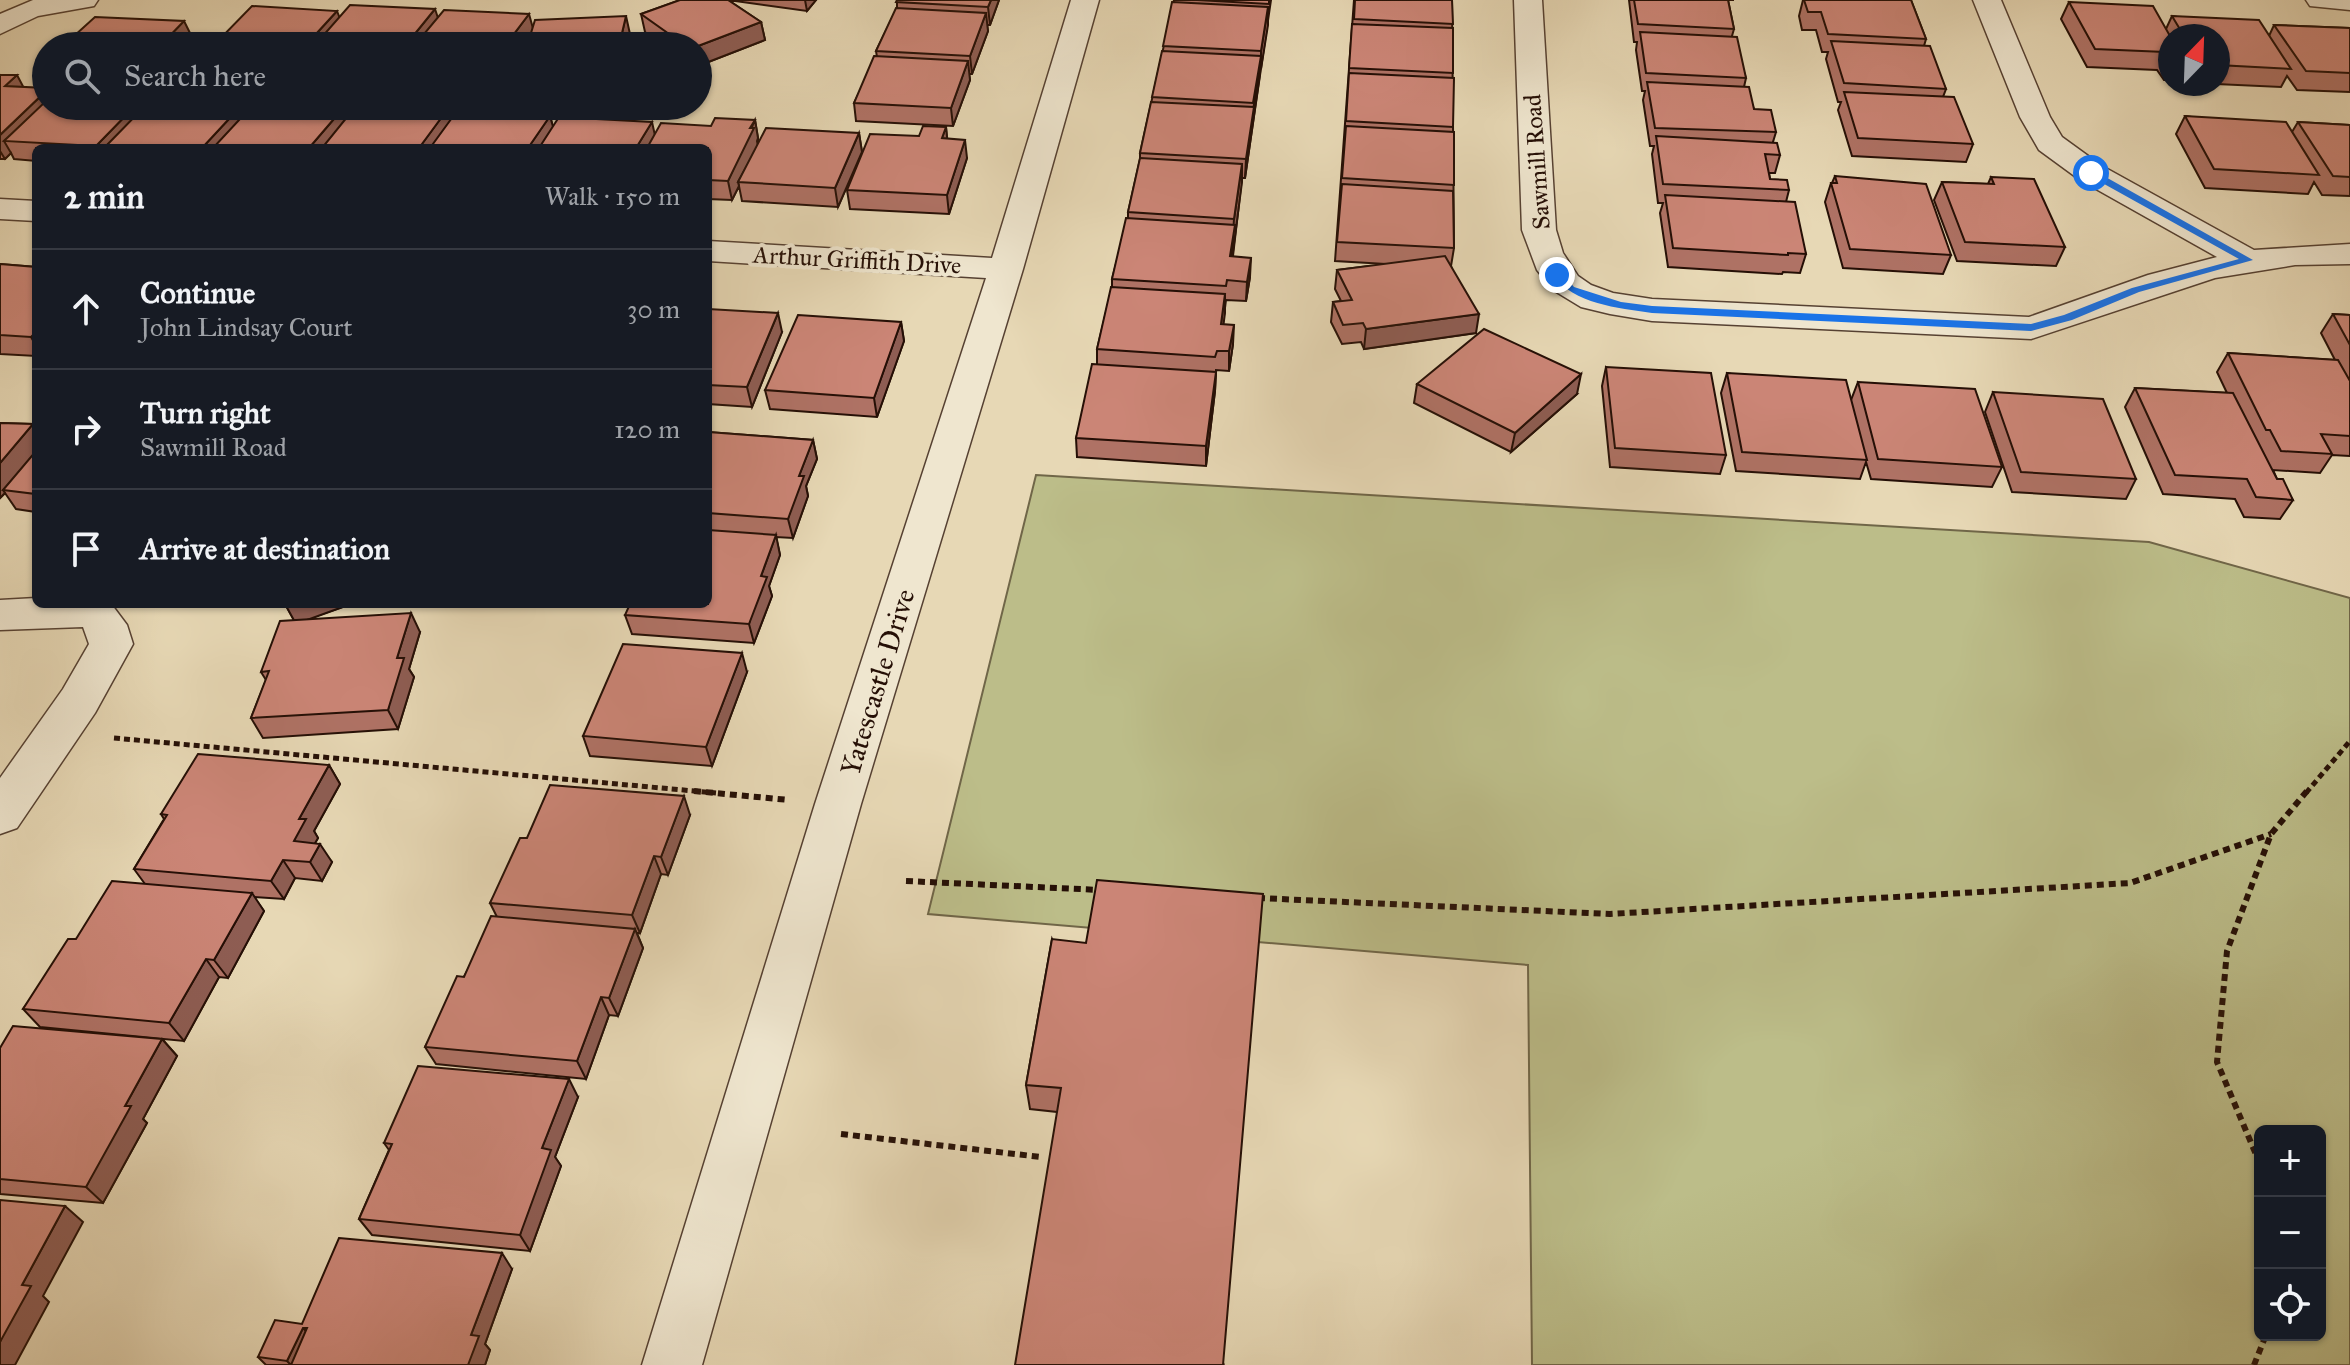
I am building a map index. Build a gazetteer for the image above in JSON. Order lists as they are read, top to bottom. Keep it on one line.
{"streets":{"street":["Sawmill Road","Arthur Griffith Drive","Yatescastle Drive"]},"crossings":[["Arthur Griffith Drive","Yatescastle Drive"]],"north":"top right","page":{"search":"Search here","heading":["2 min","Walk · 150 m"],"list":[["Continue","John Lindsay Court","30 m"],["Turn right","Sawmill Road","120 m"],"Arrive at destination"],"map_buttons":["+","−"]}}
